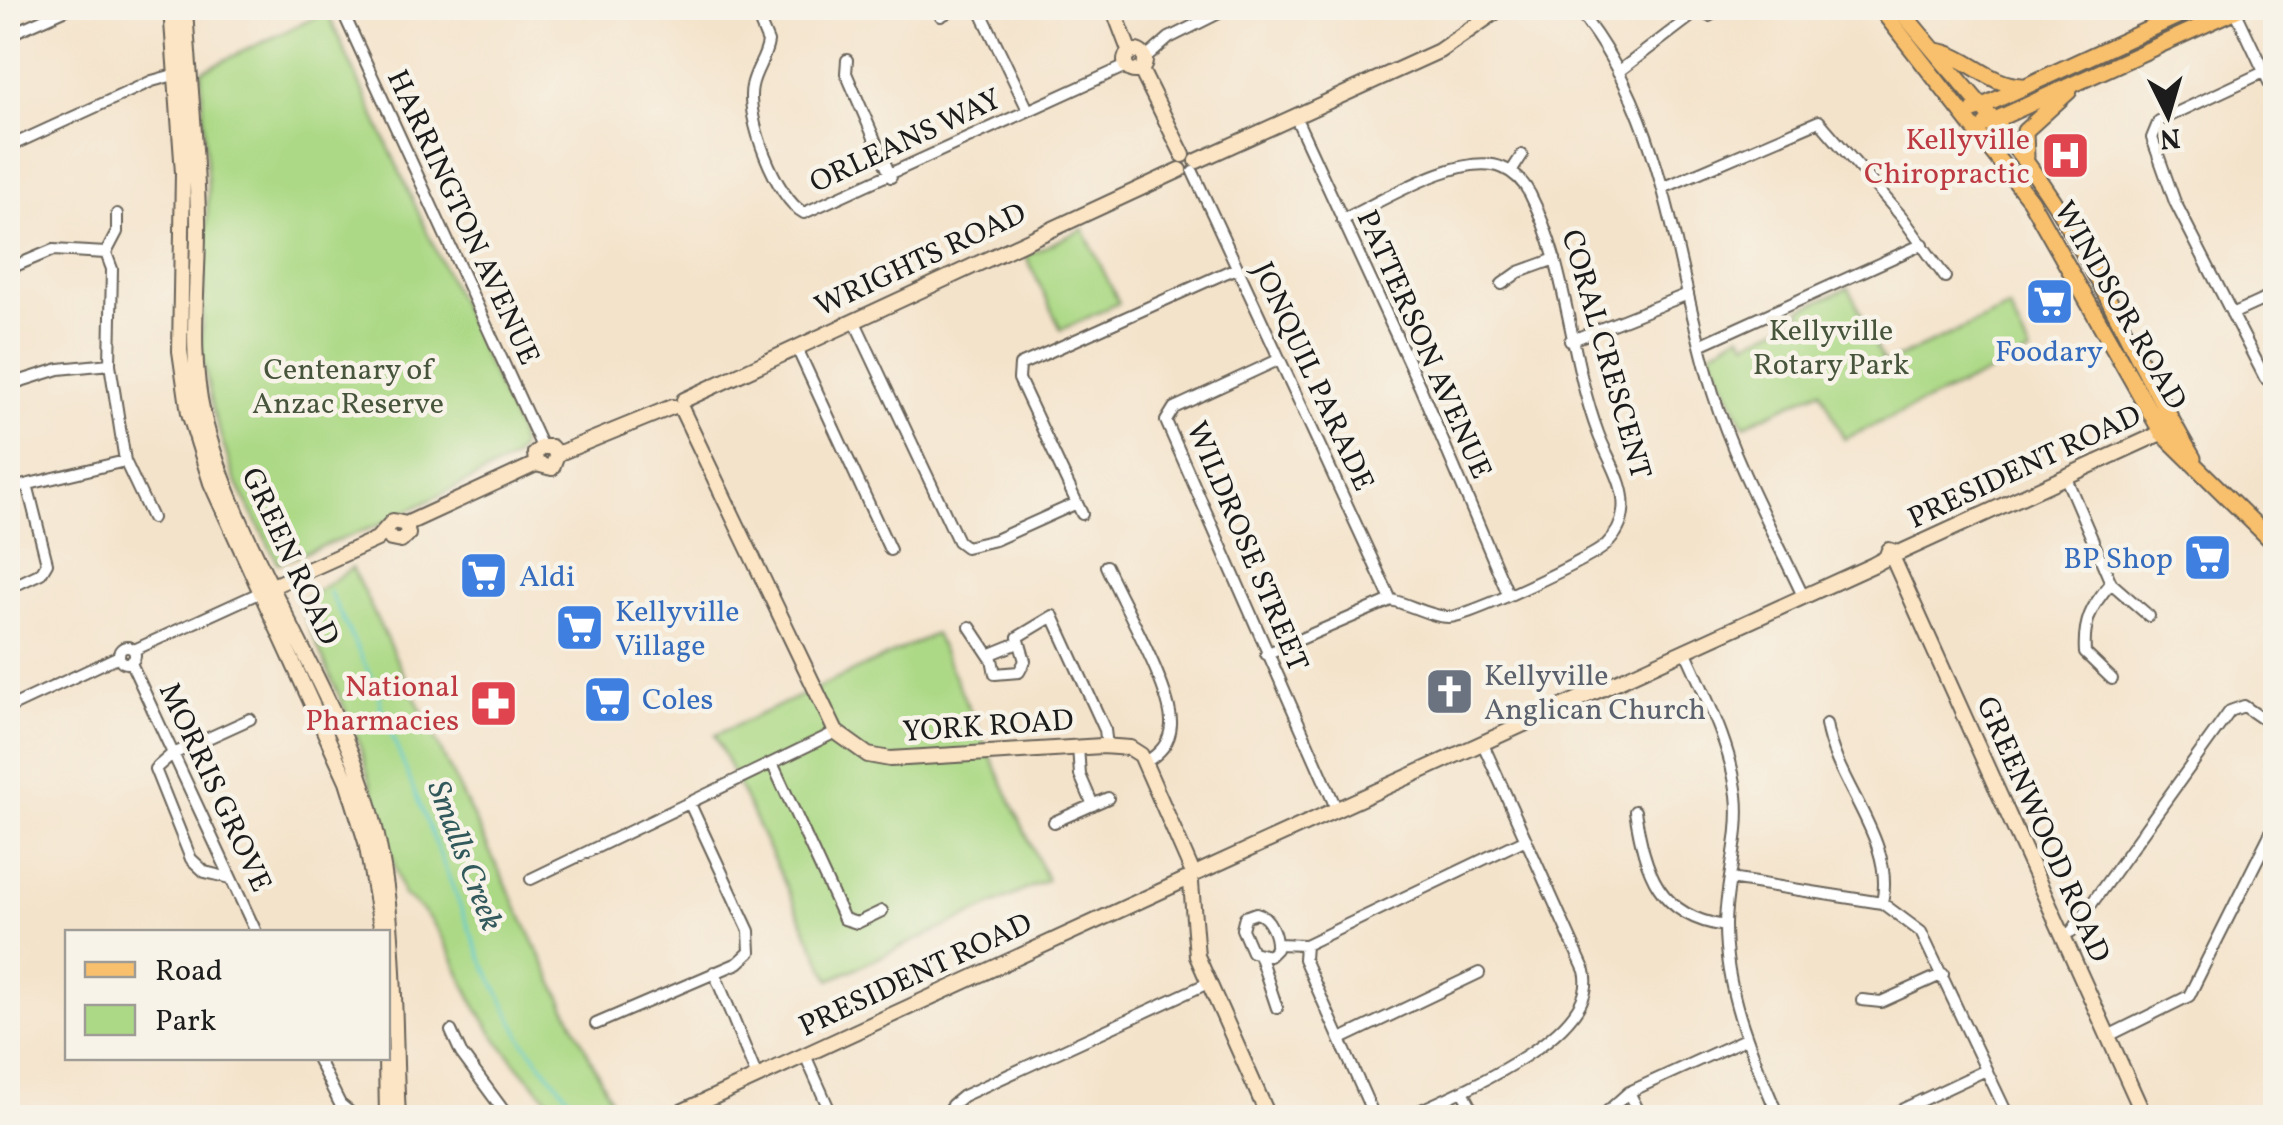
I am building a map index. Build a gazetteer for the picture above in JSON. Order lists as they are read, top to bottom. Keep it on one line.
{"streets":{"main road":["WINDSOR ROAD"],"street":["ORLEANS WAY","HARRINGTON AVENUE","WRIGHTS ROAD","PATTERSON AVENUE","CORAL CRESCENT","JONQUIL PARADE","PRESIDENT ROAD","WILDROSE STREET","GREEN ROAD","YORK ROAD","MORRIS GROVE","GREENWOOD ROAD"]},"crossings":[["HARRINGTON AVENUE","WRIGHTS ROAD"],["WRIGHTS ROAD","PATTERSON AVENUE"],["WRIGHTS ROAD","JONQUIL PARADE"],["WINDSOR ROAD","PRESIDENT ROAD"],["PATTERSON AVENUE","CORAL CRESCENT"],["CORAL CRESCENT","JONQUIL PARADE"],["JONQUIL PARADE","WILDROSE STREET"],["PRESIDENT ROAD","WILDROSE STREET"],["PRESIDENT ROAD","GREENWOOD ROAD"]],"water":["Smalls Creek"],"parks":["Kellyville Rotary Park","Centenary of Anzac Reserve"],"places":{"hospital":["Kellyville Chiropractic"],"supermarket":["Foodary","BP Shop","Aldi","Kellyville Village","Coles"],"church":["Kellyville Anglican Church"],"pharmacy":["National Pharmacies"]},"legend":["Road","Park"],"north":"bottom"}
